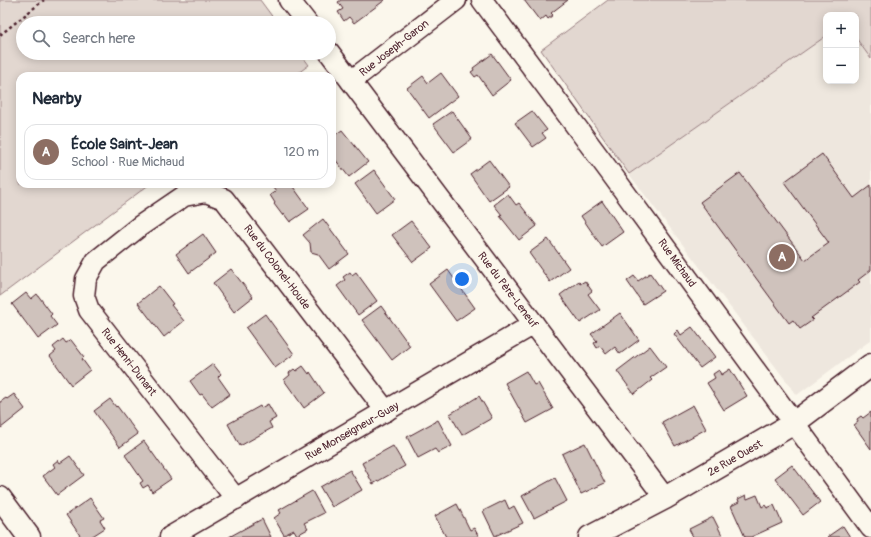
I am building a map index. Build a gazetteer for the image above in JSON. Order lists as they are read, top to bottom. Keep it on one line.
{"streets":{"street":["Rue Joseph-Garon","Rue Michaud","Rue du Colonel-Houde","Rue du Père-Leneuf","Rue Henri-Dunant","Rue Monseigneur-Guay","2e Rue Ouest"]},"crossings":[["Rue Joseph-Garon","Rue du Père-Leneuf"],["Rue Michaud","2e Rue Ouest"],["Rue du Colonel-Houde","Rue Henri-Dunant"],["Rue du Colonel-Houde","Rue Monseigneur-Guay"],["Rue du Père-Leneuf","Rue Monseigneur-Guay"],["Rue du Père-Leneuf","2e Rue Ouest"],["Rue Henri-Dunant","Rue Monseigneur-Guay"]],"page":{"map_buttons":["+","−"],"search":"Search here","heading":"Nearby","list":[{"mark":"A","name":"École Saint-Jean","note":"School · Rue Michaud","value":"120 m"}],"pins":"A"}}
